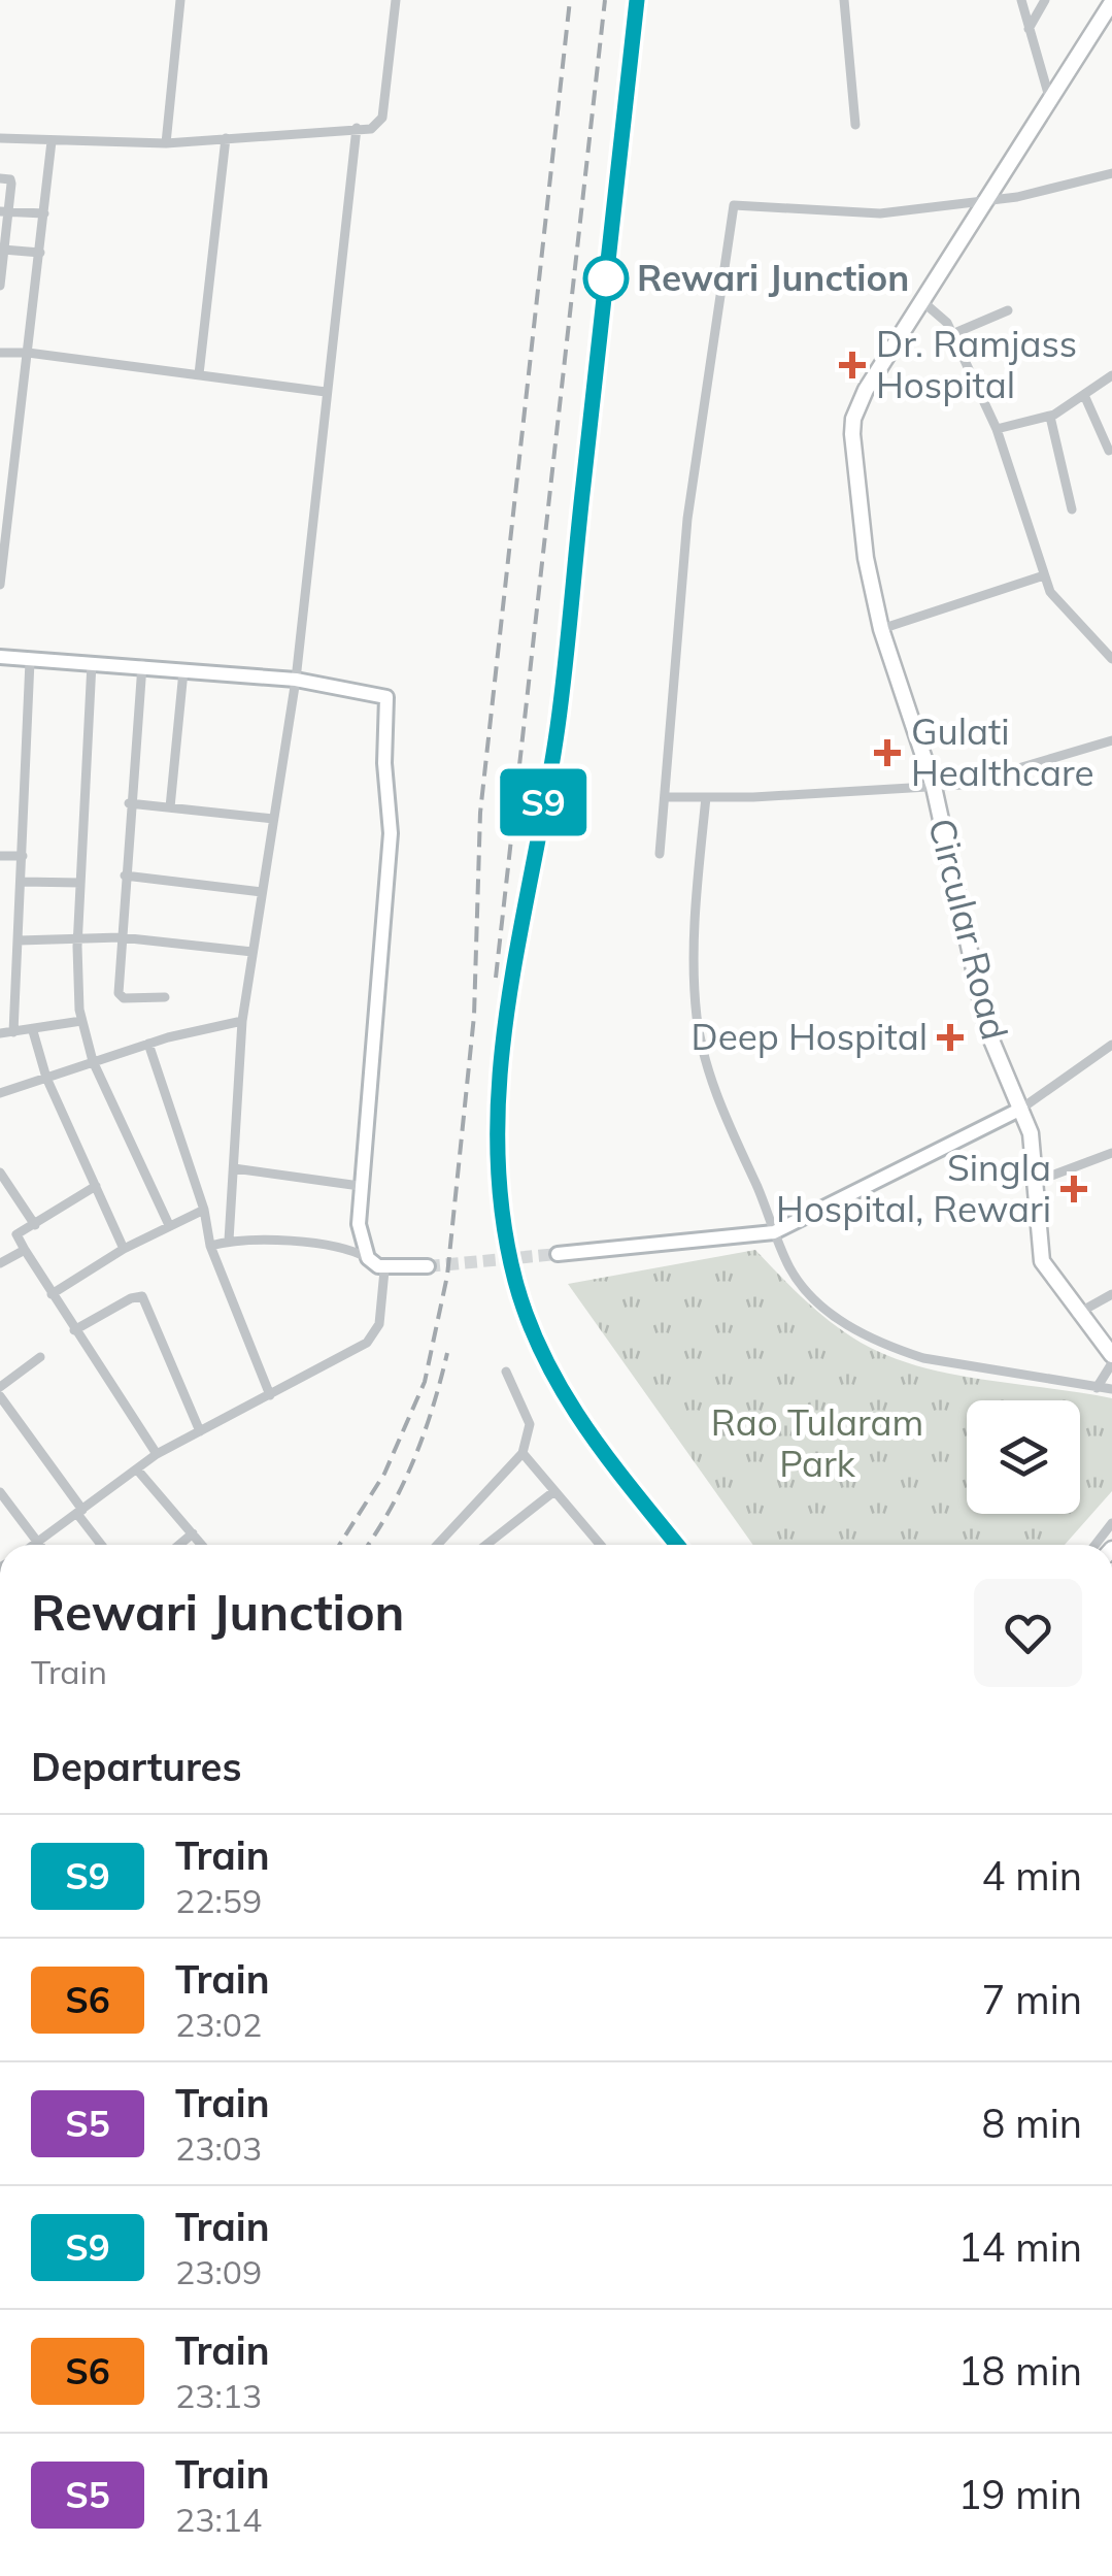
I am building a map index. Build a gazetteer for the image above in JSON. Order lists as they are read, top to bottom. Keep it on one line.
{"streets":{"main road":["Circular Road"]},"parks":["Rao Tularam Park"],"places":{"other":["Rewari Junction"],"health":["Dr. Ramjass Hospital","Gulati Healthcare","Deep Hospital","Singla Hospital, Rewari"]},"page":{"on_map":"S9","heading":[["Rewari Junction","Train"],"Departures"],"list":[{"mark":"S9","name":"Train","note":"22:59","value":"4 min"},{"mark":"S6","name":"Train","note":"23:02","value":"7 min"},{"mark":"S5","name":"Train","note":"23:03","value":"8 min"},{"mark":"S9","name":"Train","note":"23:09","value":"14 min"},{"mark":"S6","name":"Train","note":"23:13","value":"18 min"},{"mark":"S5","name":"Train","note":"23:14","value":"19 min"}]}}
